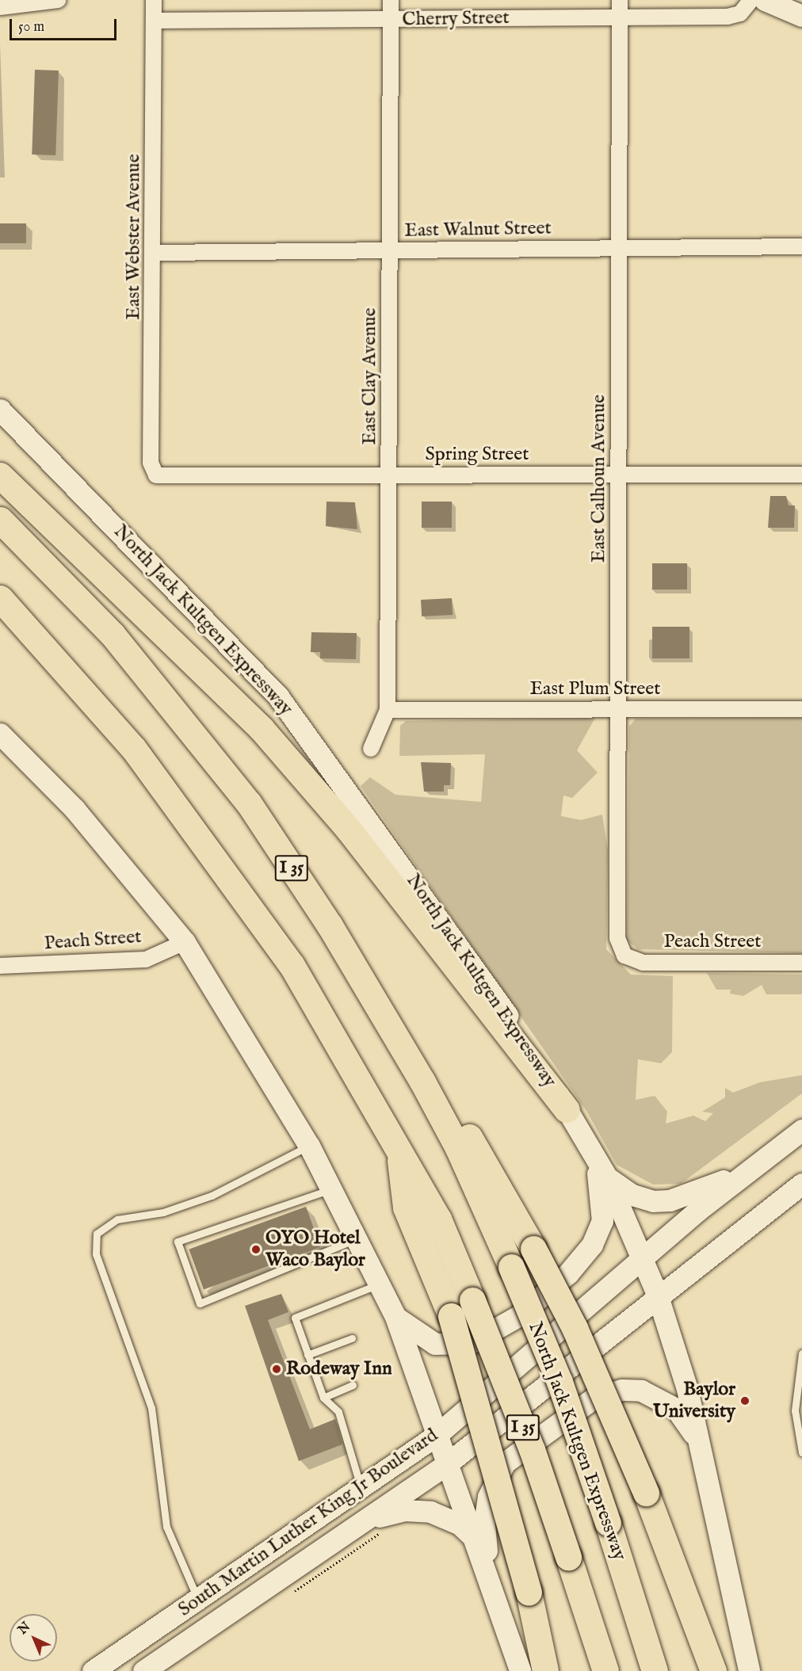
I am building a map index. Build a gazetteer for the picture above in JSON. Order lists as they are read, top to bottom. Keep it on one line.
{"streets":{"highway":["North Jack Kultgen Expressway","I 35"],"main road":["South Martin Luther King Jr Boulevard"],"street":["Cherry Street","East Walnut Street","East Webster Avenue","East Clay Avenue","Spring Street","East Calhoun Avenue","East Plum Street","Peach Street"]},"crossings":[["Cherry Street","East Webster Avenue"],["Cherry Street","East Clay Avenue"],["Cherry Street","East Calhoun Avenue"],["East Walnut Street","East Webster Avenue"],["East Walnut Street","East Clay Avenue"],["East Walnut Street","East Calhoun Avenue"],["East Webster Avenue","Spring Street"],["East Clay Avenue","Spring Street"],["East Clay Avenue","East Plum Street"],["Spring Street","East Calhoun Avenue"],["East Calhoun Avenue","East Plum Street"],["East Calhoun Avenue","Peach Street"],["North Jack Kultgen Expressway","South Martin Luther King Jr Boulevard"]],"places":["OYO Hotel Waco Baylor","Rodeway Inn","Baylor University"],"scale_bar":"50 m","north":"top left"}
